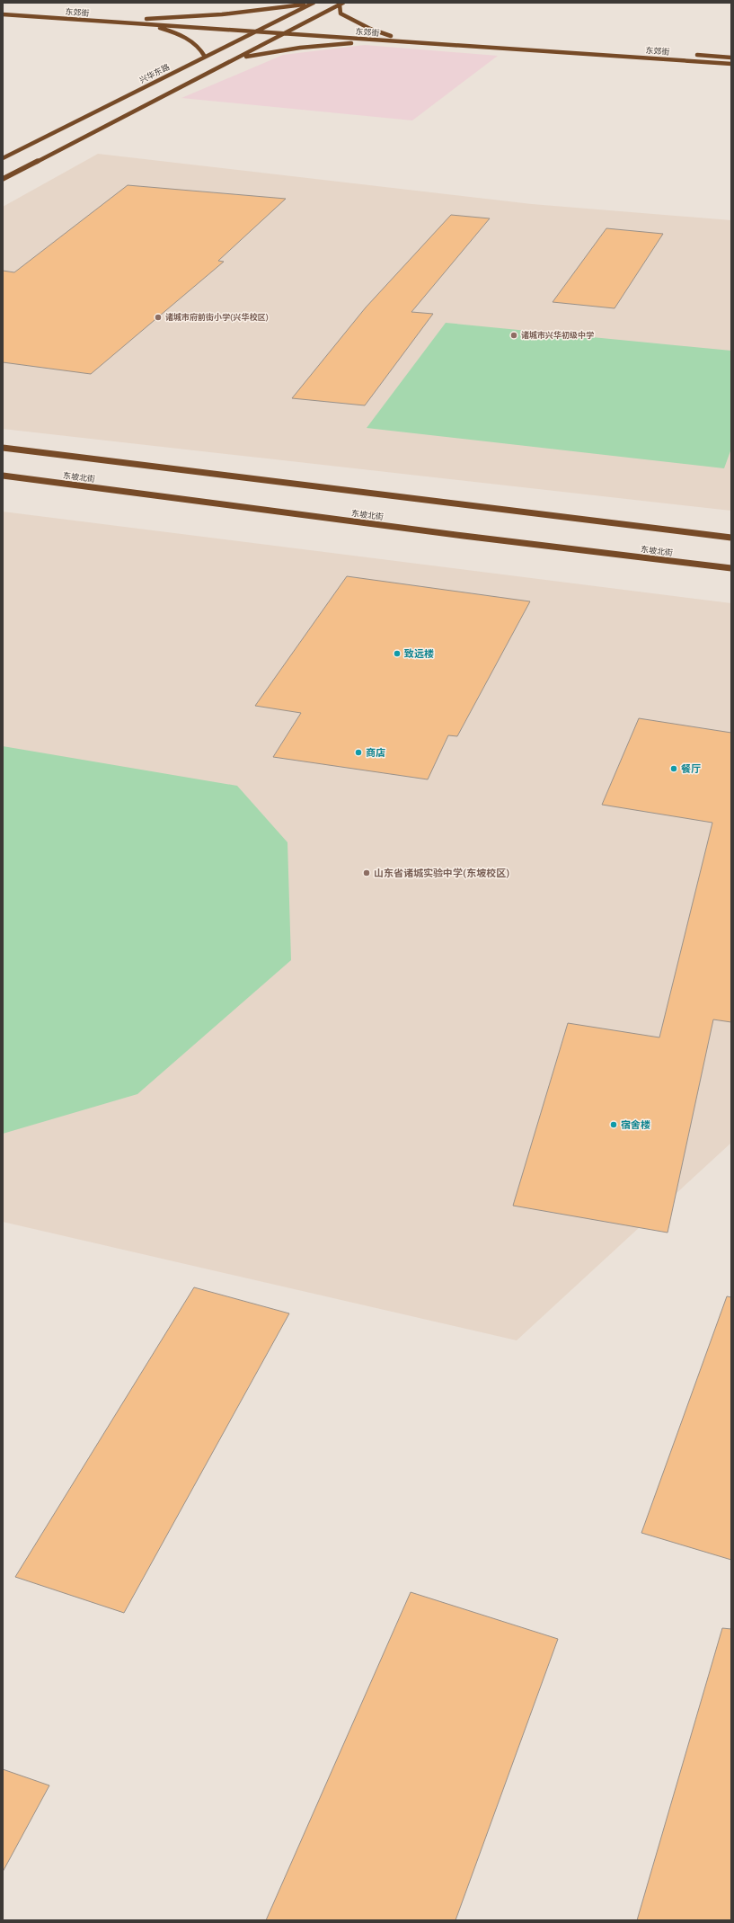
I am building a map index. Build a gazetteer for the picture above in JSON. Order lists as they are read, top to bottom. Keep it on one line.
{"streets":{"main road":["东郊街","兴华东路","东坡北街"]},"crossings":[["东郊街","兴华东路"]],"places":["诸城市府前街小学(兴华校区)","诸城市兴华初级中学","致远楼","商店","餐厅","山东省诸城实验中学(东坡校区)","宿舍楼"]}
